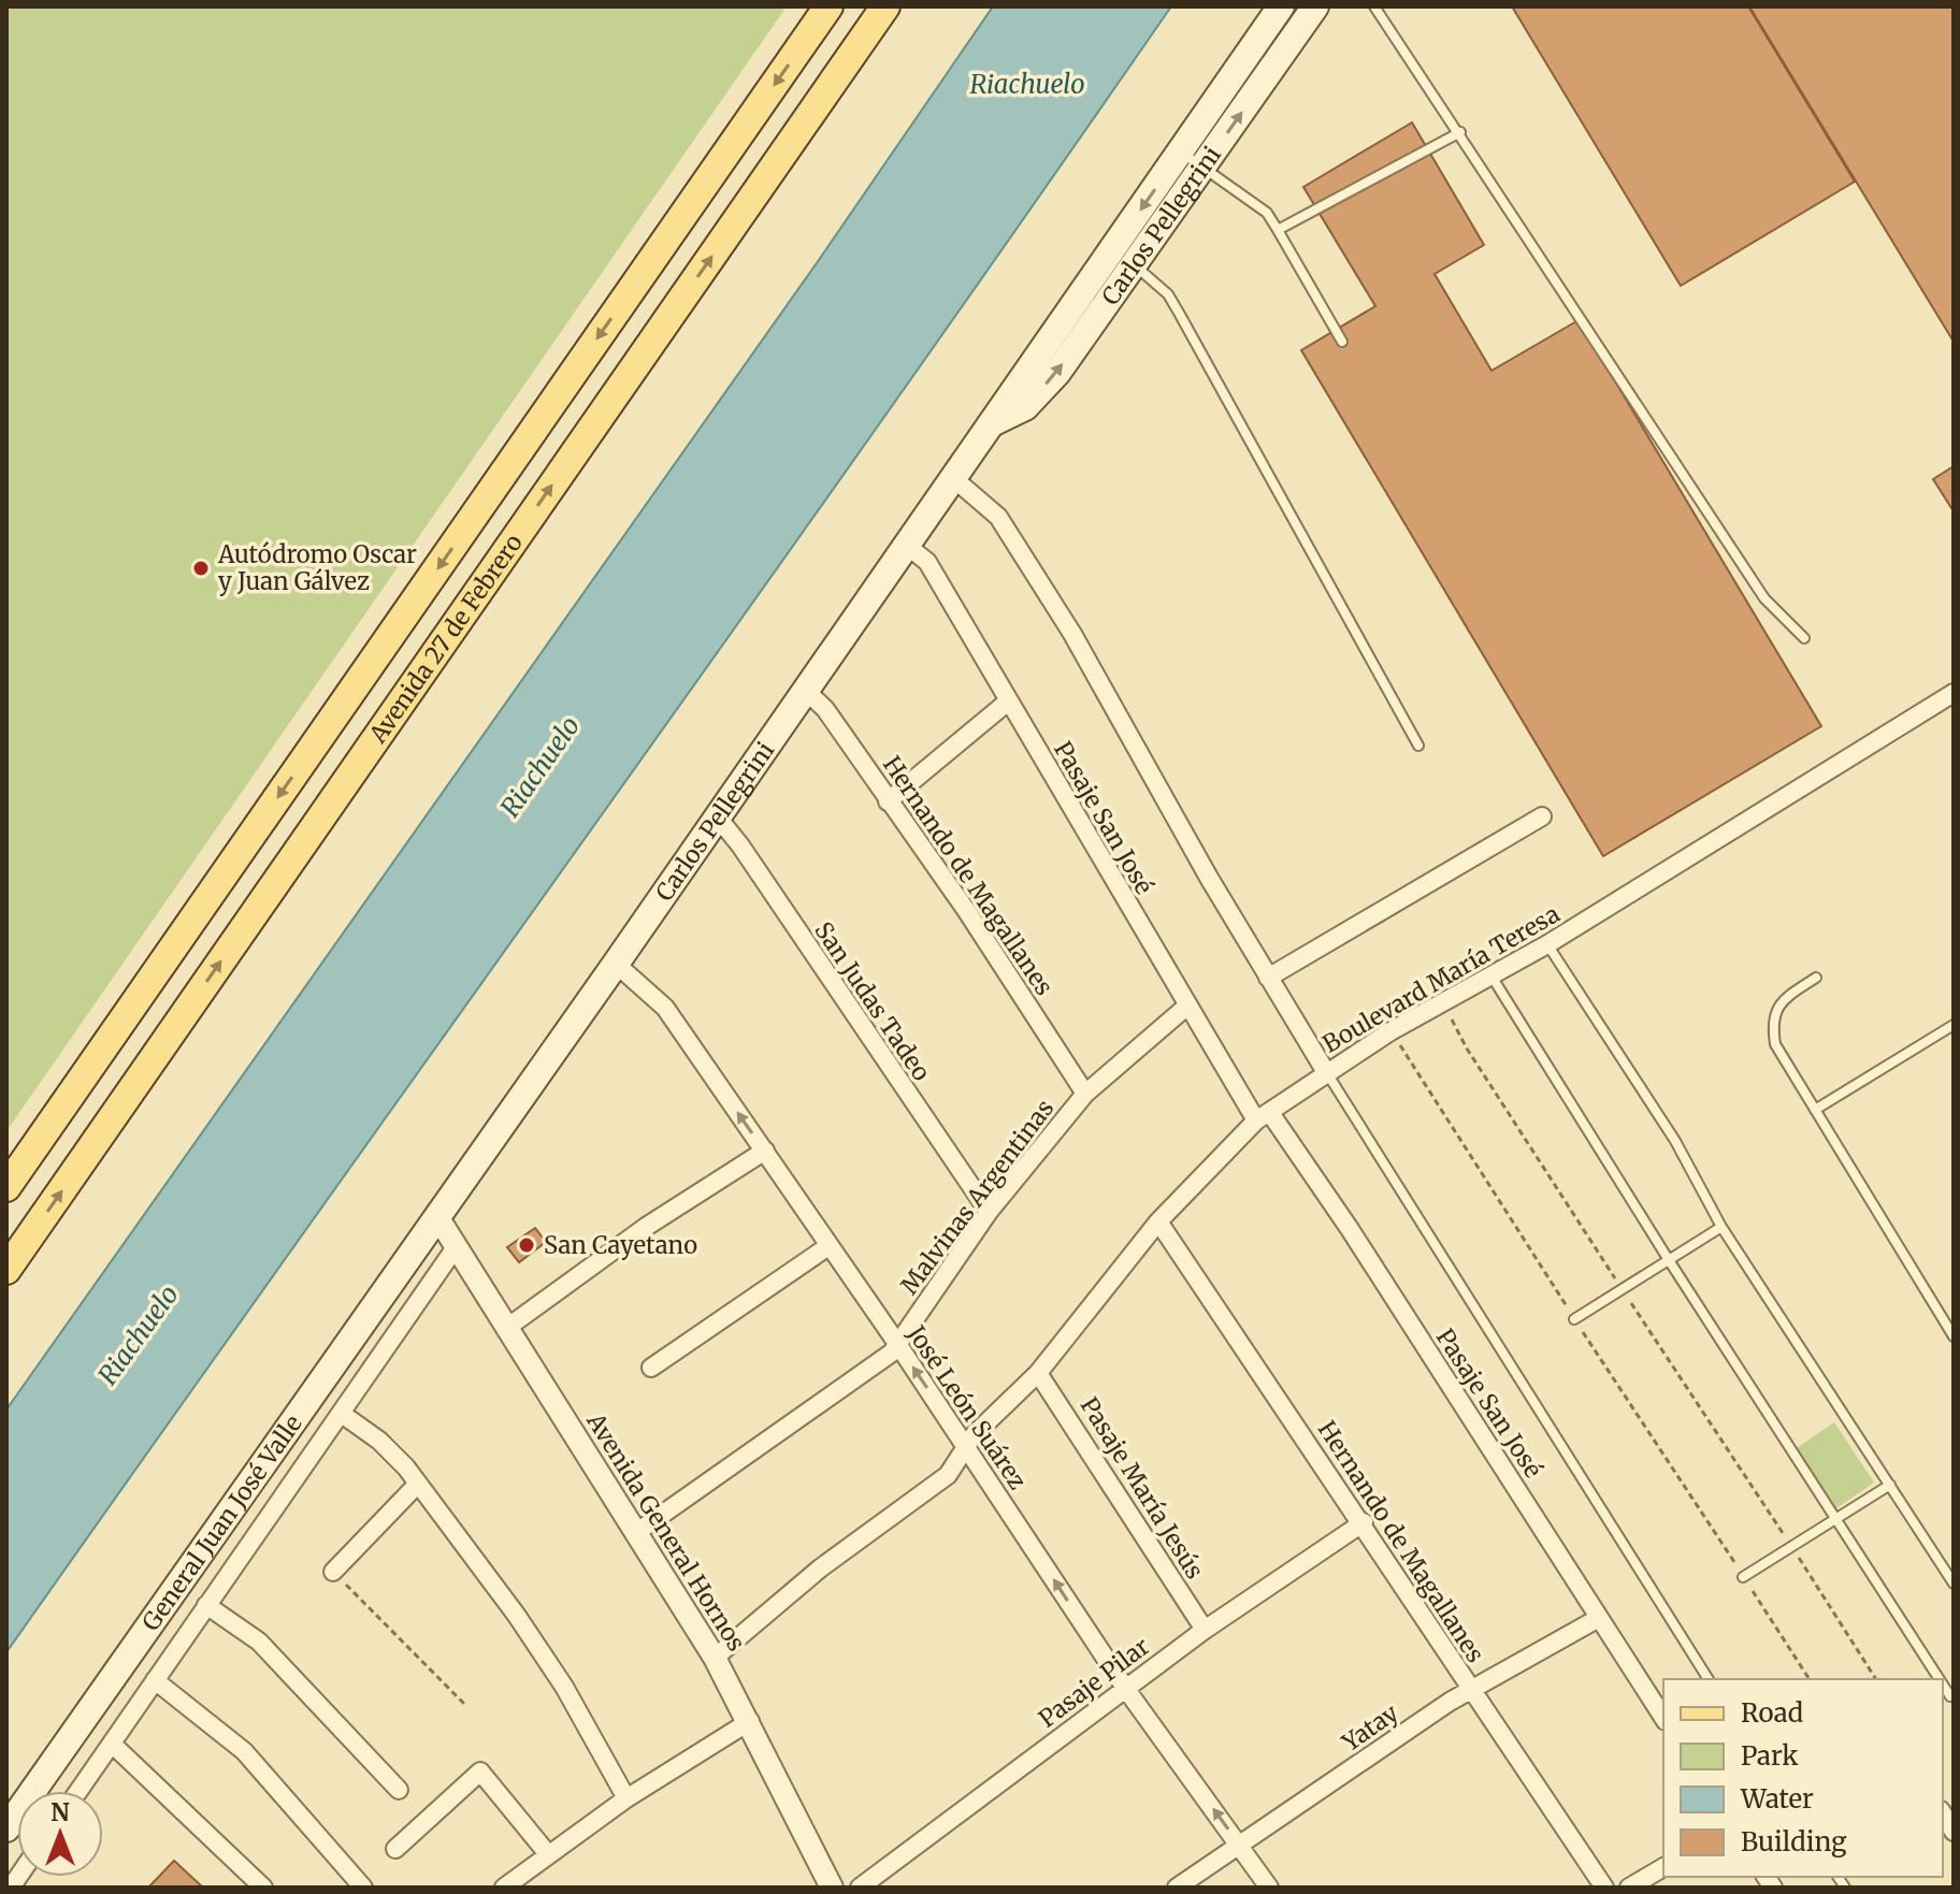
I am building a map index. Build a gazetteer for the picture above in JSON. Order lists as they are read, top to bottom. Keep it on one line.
{"streets":{"main road":["Carlos Pellegrini","Avenida 27 de Febrero","General Juan José Valle"],"street":["Pasaje San José","Hernando de Magallanes","Boulevard María Teresa","San Judas Tadeo","Malvinas Argentinas","José León Suárez","Pasaje María Jesús","Avenida General Hornos","Pasaje Pilar","Yatay"]},"crossings":[["Carlos Pellegrini","Pasaje San José"],["Carlos Pellegrini","Hernando de Magallanes"],["Carlos Pellegrini","San Judas Tadeo"],["Carlos Pellegrini","José León Suárez"],["Carlos Pellegrini","General Juan José Valle"],["Carlos Pellegrini","Avenida General Hornos"],["Pasaje San José","Boulevard María Teresa"],["Pasaje San José","Malvinas Argentinas"],["Pasaje San José","Yatay"],["Hernando de Magallanes","Boulevard María Teresa"],["Hernando de Magallanes","Malvinas Argentinas"],["Hernando de Magallanes","Pasaje Pilar"],["Hernando de Magallanes","Yatay"],["Boulevard María Teresa","José León Suárez"],["Boulevard María Teresa","Pasaje María Jesús"],["Boulevard María Teresa","Avenida General Hornos"],["San Judas Tadeo","Malvinas Argentinas"],["Malvinas Argentinas","José León Suárez"],["Malvinas Argentinas","Avenida General Hornos"],["José León Suárez","Pasaje Pilar"],["José León Suárez","Yatay"],["Pasaje María Jesús","Pasaje Pilar"],["General Juan José Valle","Avenida General Hornos"]],"one_way":["José León Suárez"],"water":["Riachuelo"],"places":["Autódromo Oscar y Juan Gálvez","San Cayetano"],"legend":["Road","Park","Water","Building"],"north":"top"}
